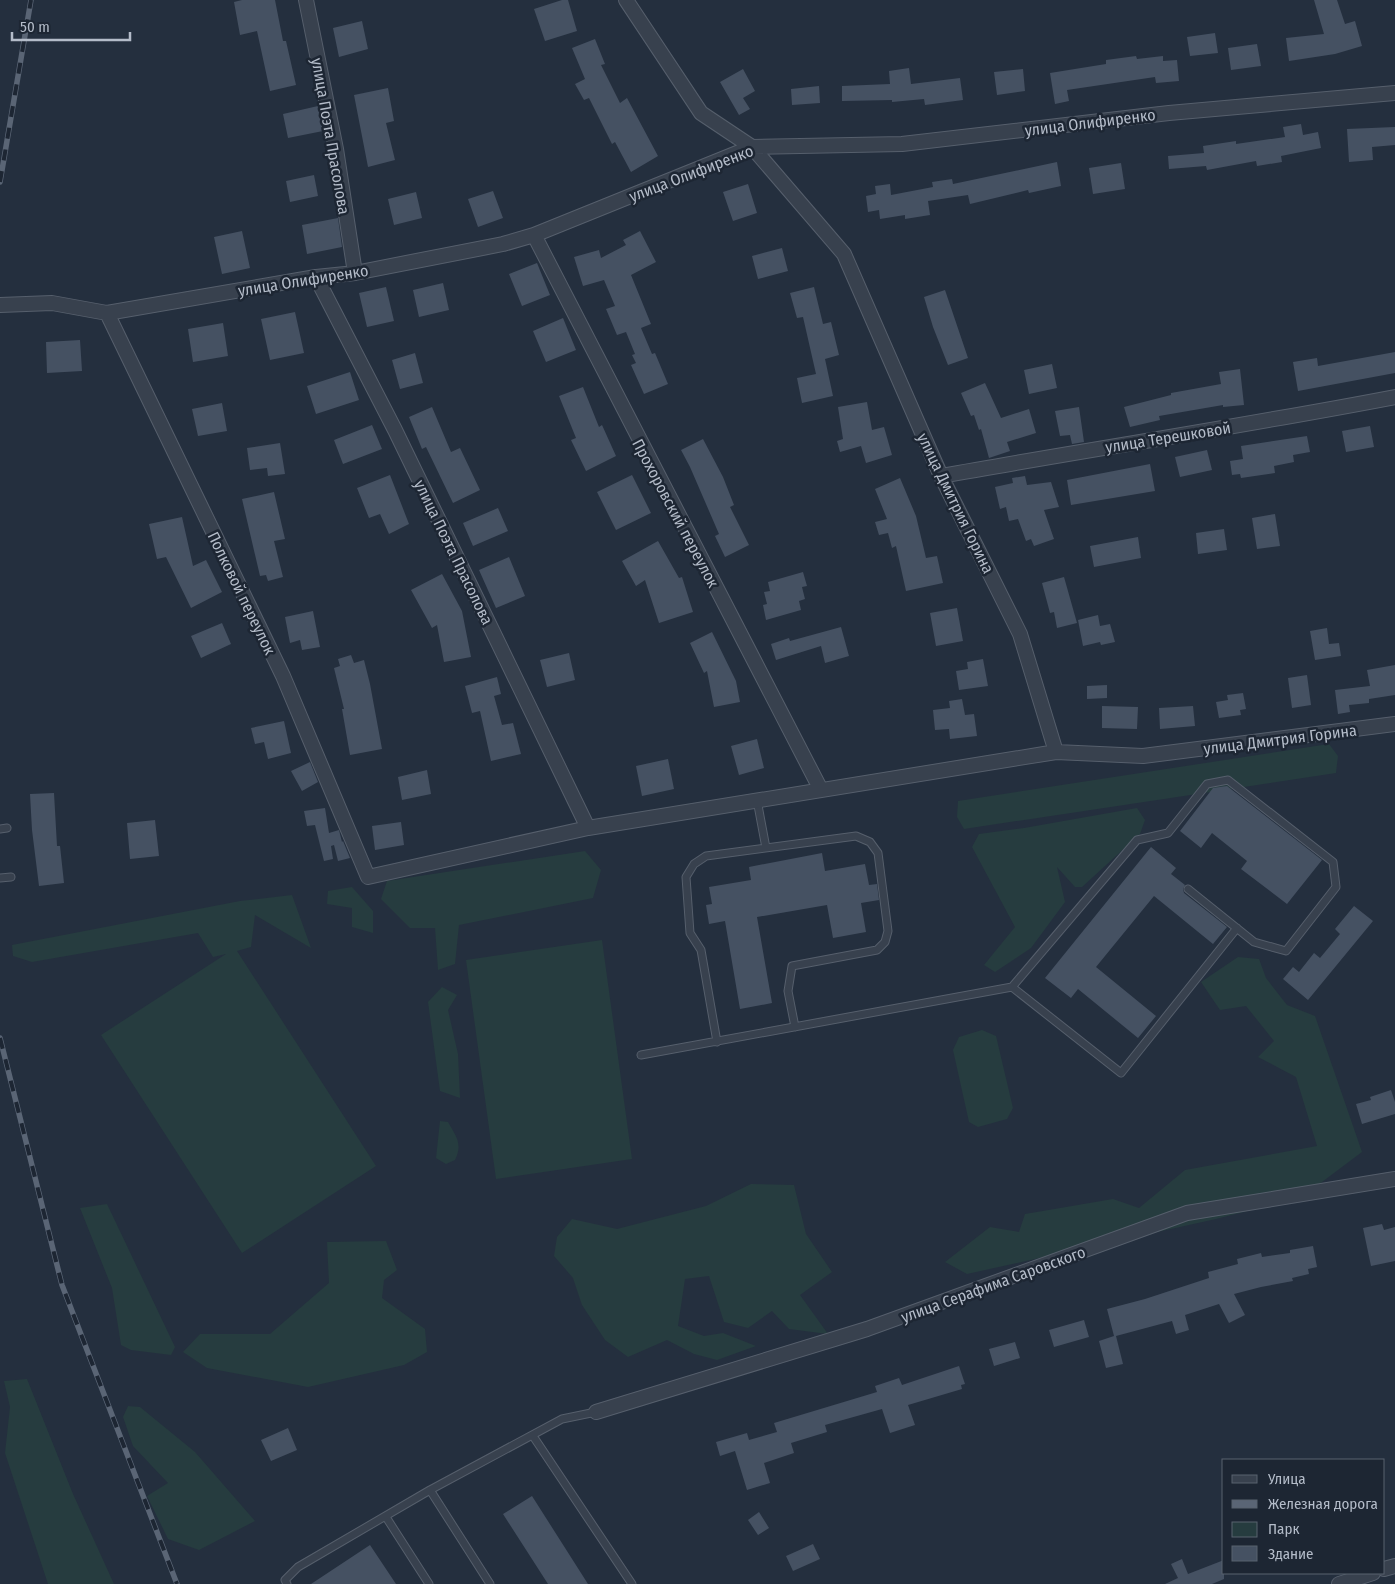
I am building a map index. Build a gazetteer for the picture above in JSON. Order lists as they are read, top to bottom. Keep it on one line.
{"streets":{"street":["улица Олифиренко","улица Поэта Прасолова","улица Терешковой","улица Дмитрия Горина","Прохоровский переулок","Полковой переулок","улица Серафима Саровского"]},"crossings":[["улица Олифиренко","улица Поэта Прасолова"],["улица Олифиренко","улица Дмитрия Горина"],["улица Олифиренко","Прохоровский переулок"],["улица Олифиренко","Полковой переулок"],["улица Поэта Прасолова","Полковой переулок"],["улица Терешковой","улица Дмитрия Горина"]],"legend":["Улица","Железная дорога","Парк","Здание"],"scale_bar":"50 m"}
